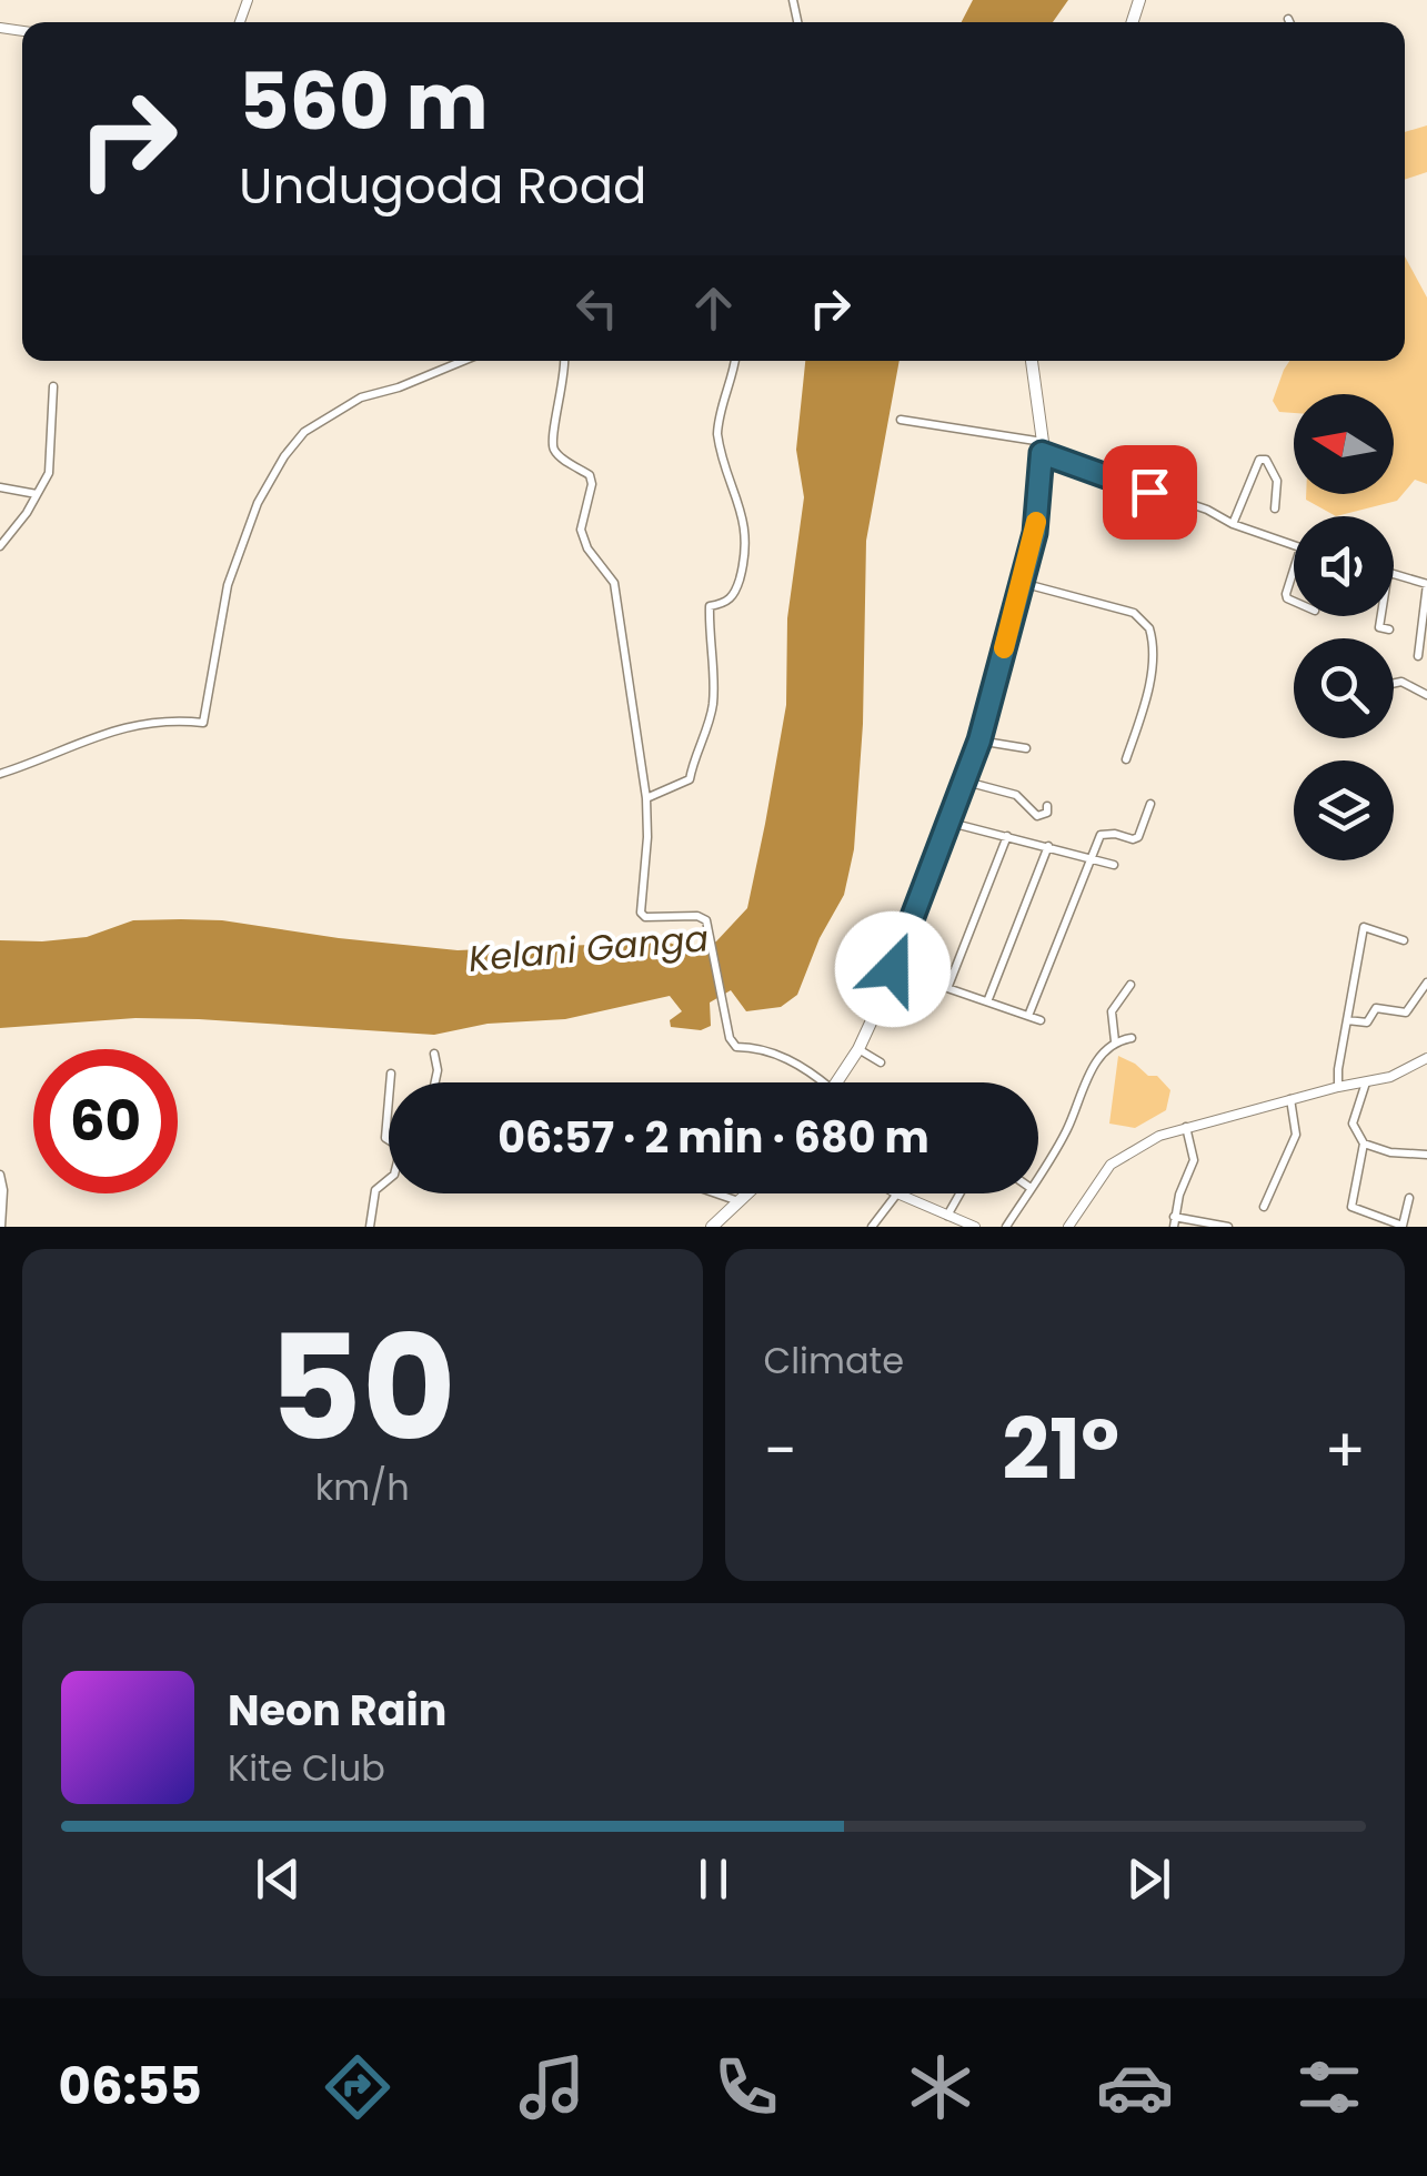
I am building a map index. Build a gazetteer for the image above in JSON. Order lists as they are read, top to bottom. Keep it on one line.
{"water":["Kelani Ganga"],"north":"left","page":{"turn":["560 m","Undugoda Road"],"limit":"60","trip":"06:57 · 2 min · 680 m","tile":[["50","km/h"],"Climate"],"heat":["−","21°","+"],"song":["Neon Rain","Kite Club"],"tabs":"06:55"}}
